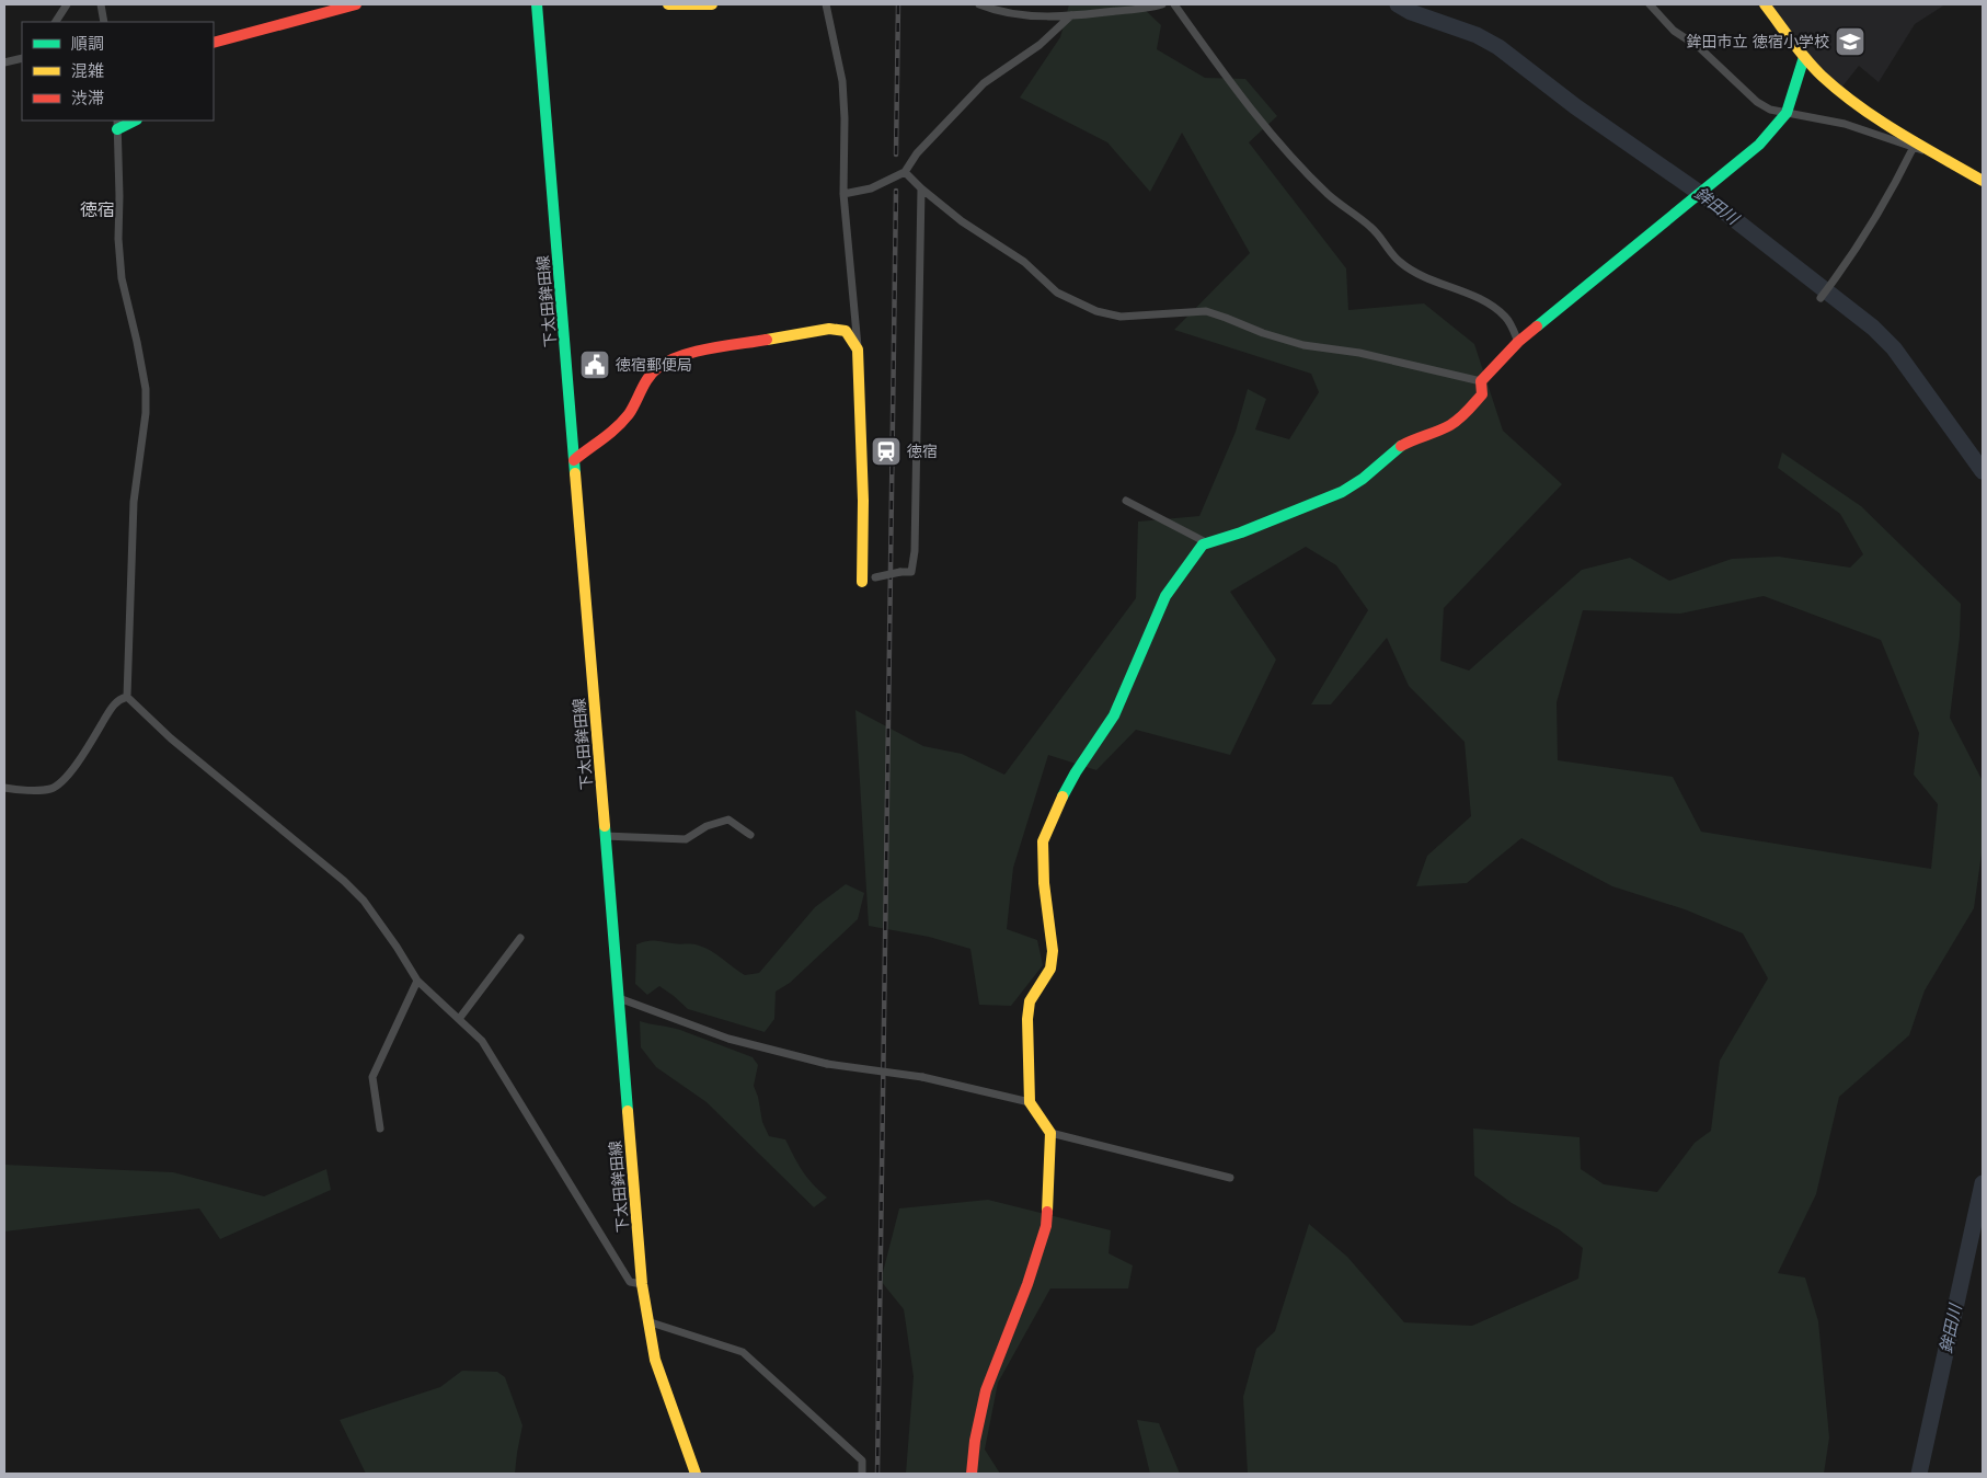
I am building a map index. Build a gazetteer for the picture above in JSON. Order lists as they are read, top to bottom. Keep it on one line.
{"streets":{"street":["下太田鉾田線"]},"districts":["徳宿"],"water":["鉾田川"],"places":{"school or university":["鉾田市立 徳宿小学校"],"public building":["徳宿郵便局"],"station":["徳宿"]},"legend":["順調","混雑","渋滞"]}
